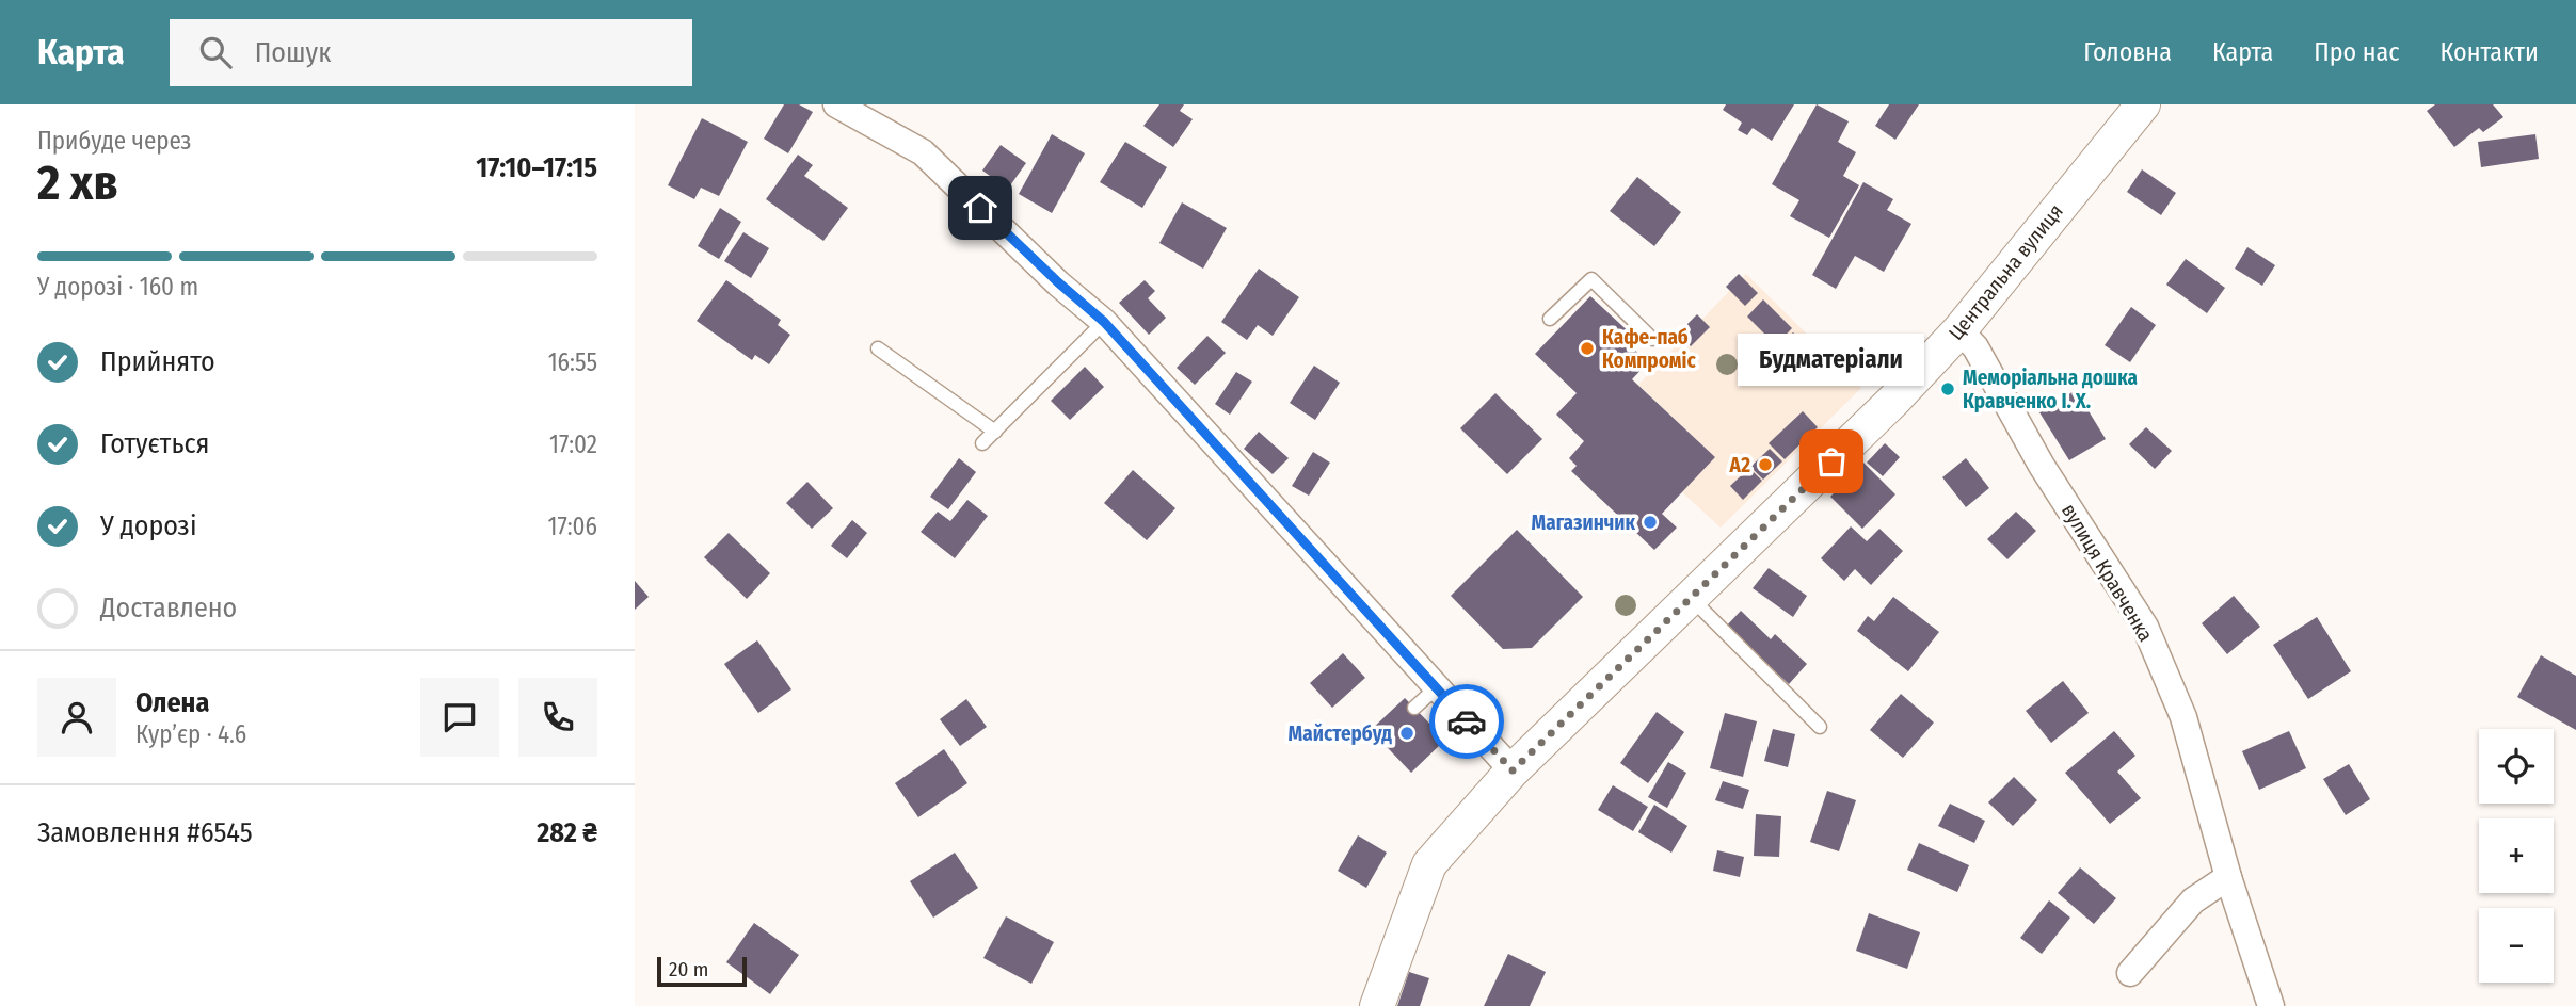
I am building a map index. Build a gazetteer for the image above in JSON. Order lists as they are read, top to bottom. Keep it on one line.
{"streets":{"street":["Центральна вулиця","вулиця Кравченка"]},"crossings":[["Центральна вулиця","вулиця Кравченка"]],"places":["Кафе-паб Компроміс","Меморіальна дошка Кравченко І. Х.","Будматеріали","А2","Магазинчик","Майстербуд"],"scale_bar":"20 m","page":{"header":"Карта","search":"Пошук","nav":["Головна","Карта","Про нас","Контакти"],"heading":["2 хв","Прибуде через","17:10–17:15"],"panel":["Олена","Кур’єр · 4.6","Замовлення #6545","282 ₴"],"bar":"У дорозі · 160 m","list":[["Прийнято","16:55"],["Готується","17:02"],["У дорозі","17:06"],"Доставлено"],"bubble":"Будматеріали","map_buttons":["+","−"],"scale":"20 m"}}
